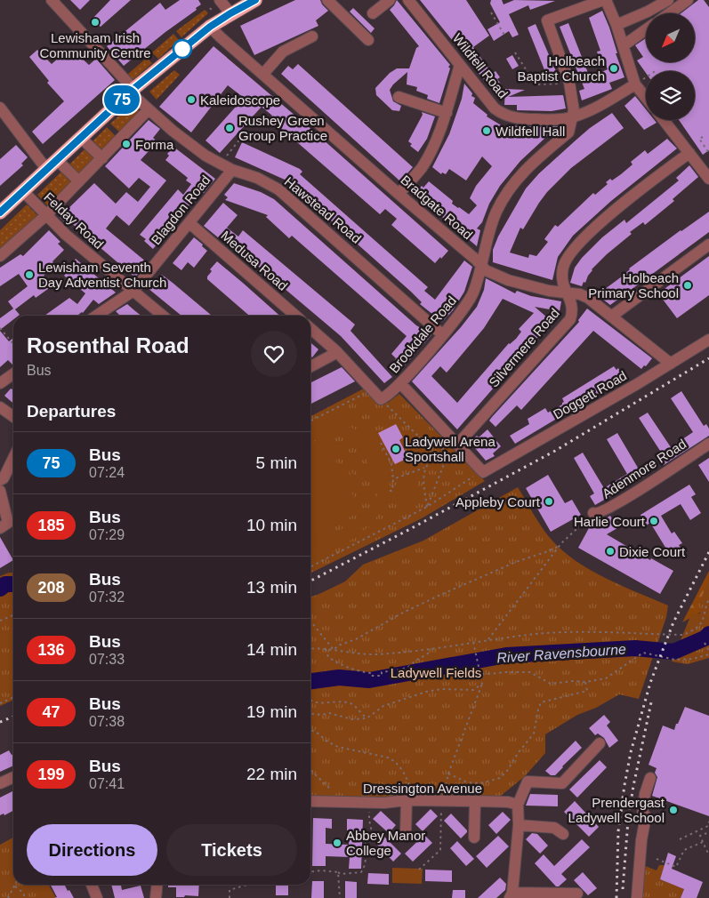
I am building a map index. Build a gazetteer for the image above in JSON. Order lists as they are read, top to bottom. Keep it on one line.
{"streets":{"street":["Wildfell Road","Bradgate Road","Blagdon Road","Hawstead Road","Felday Road","Medusa Road","Brookdale Road","Silvermere Road","Doggett Road","Adenmore Road","Dressington Avenue"]},"crossings":[["Wildfell Road","Brookdale Road"],["Bradgate Road","Brookdale Road"],["Bradgate Road","Silvermere Road"],["Bradgate Road","Doggett Road"],["Blagdon Road","Hawstead Road"],["Blagdon Road","Felday Road"],["Blagdon Road","Medusa Road"],["Hawstead Road","Brookdale Road"]],"water":["River Ravensbourne"],"parks":["Ladywell Fields"],"places":["Lewisham Irish Community Centre","Holbeach Baptist Church","Kaleidoscope","Rushey Green Group Practice","Wildfell Hall","Forma","Lewisham Seventh Day Adventist Church","Holbeach Primary School","Ladywell Arena Sportshall","Appleby Court","Harlie Court","Dixie Court","Prendergast Ladywell School","Abbey Manor College"],"lines":["bus line 75"],"north":"bottom left","page":{"on_map":"75","heading":[["Rosenthal Road","Bus"],"Departures"],"list":[{"mark":"75","name":"Bus","note":"07:24","value":"5 min"},{"mark":"185","name":"Bus","note":"07:29","value":"10 min"},{"mark":"208","name":"Bus","note":"07:32","value":"13 min"},{"mark":"136","name":"Bus","note":"07:33","value":"14 min"},{"mark":"47","name":"Bus","note":"07:38","value":"19 min"},{"mark":"199","name":"Bus","note":"07:41","value":"22 min"}],"buttons":["Directions","Tickets"]}}
